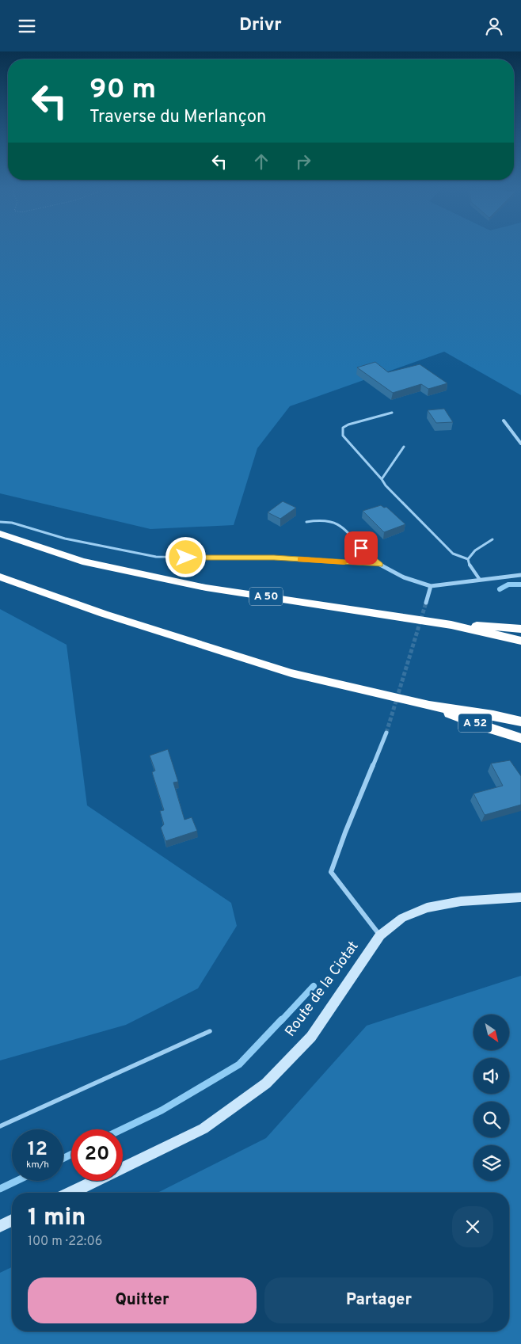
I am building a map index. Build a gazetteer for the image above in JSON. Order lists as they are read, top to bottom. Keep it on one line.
{"streets":{"highway":["A 50","A 52"],"main road":["Route de la Ciotat"]},"north":"bottom right","page":{"header":"Drivr","turn":["90 m","Traverse du Merlançon"],"speed":"12 km/h","limit":"20","heading":["1 min","100 m · 22:06"],"buttons":["Quitter","Partager"]}}
